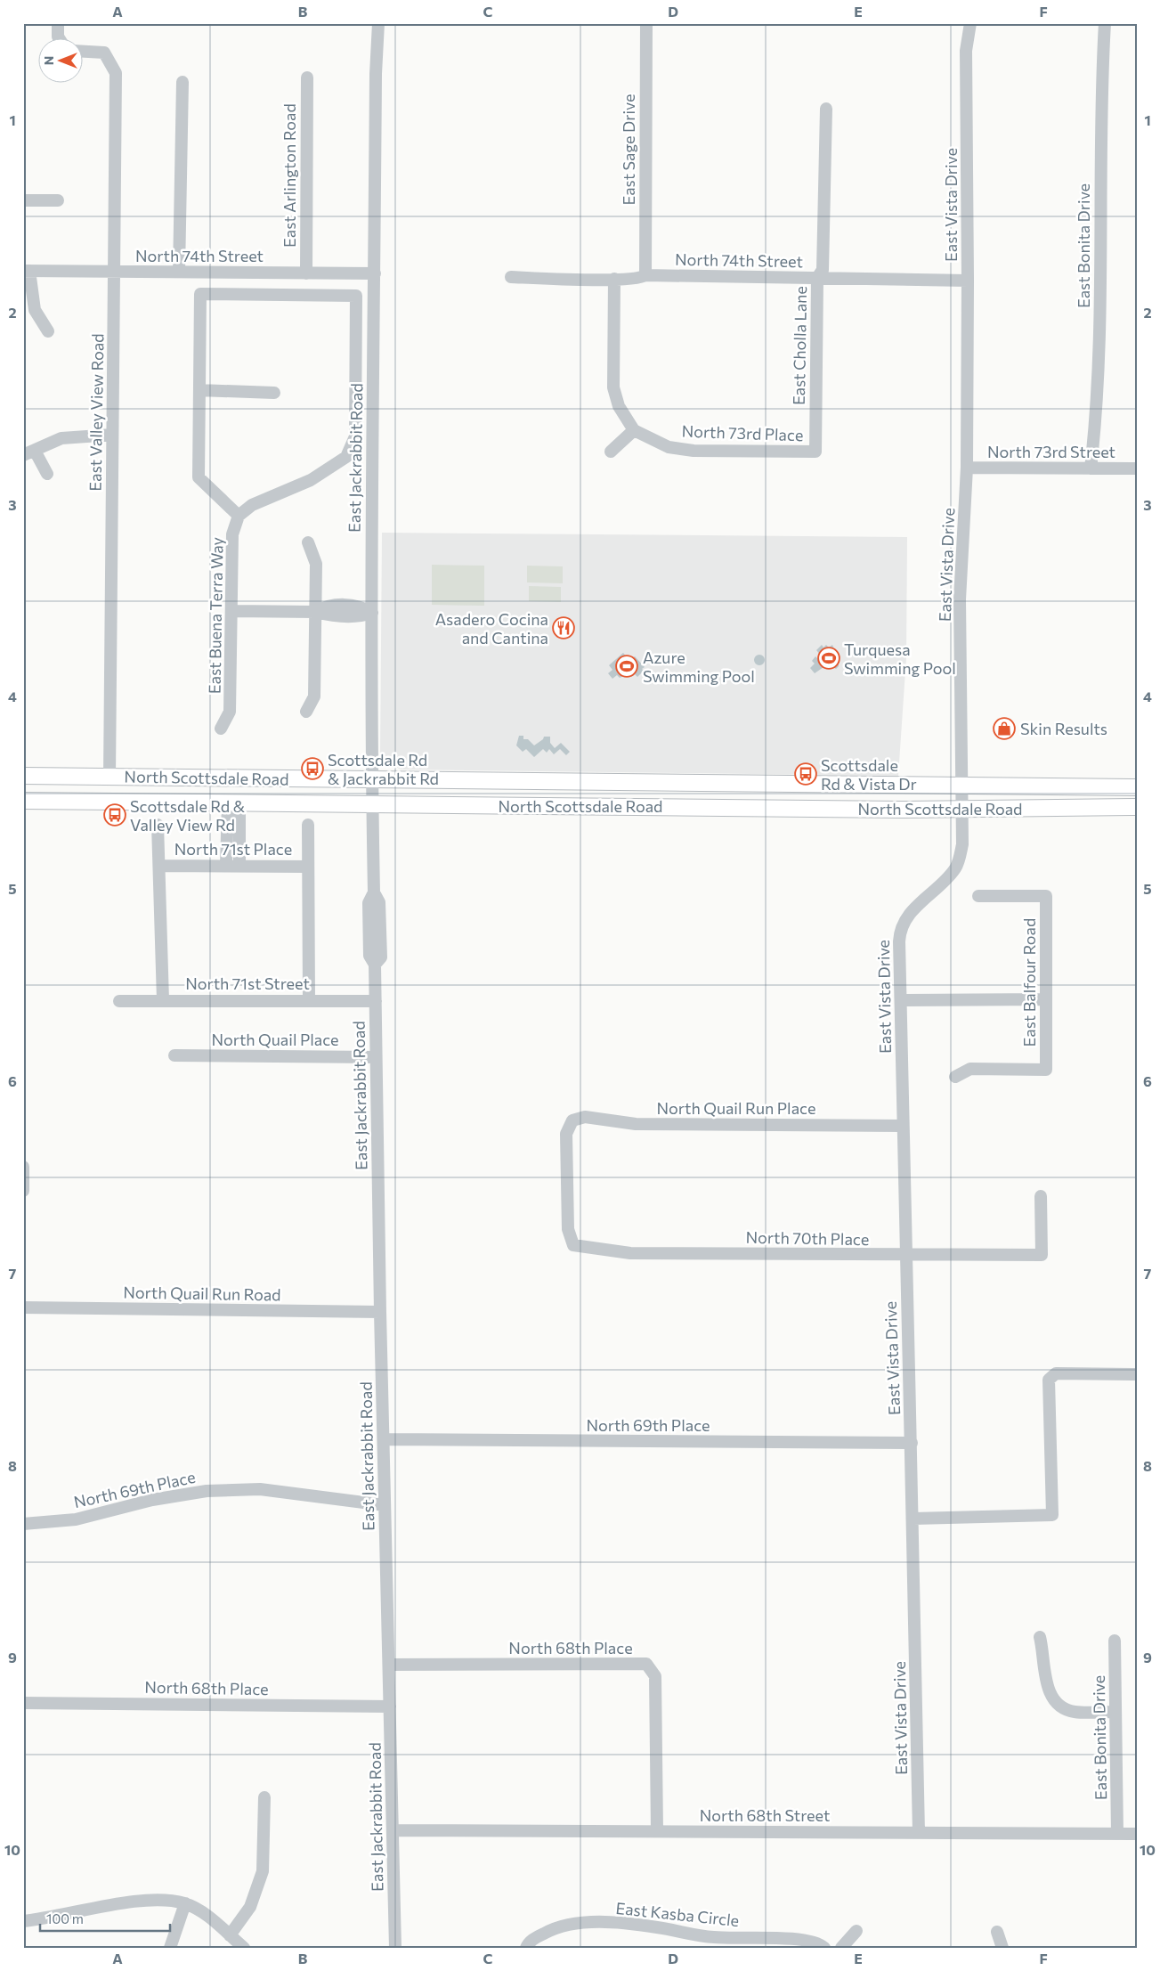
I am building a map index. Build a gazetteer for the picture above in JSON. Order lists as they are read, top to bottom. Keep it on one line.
{"streets":{"main road":["North Scottsdale Road"],"street":["East Sage Drive","East Arlington Road","East Vista Drive","East Bonita Drive","North 74th Street","East Cholla Lane","East Valley View Road","North 73rd Place","North 73rd Street","East Jackrabbit Road","East Buena Terra Way","North 71st Place","East Balfour Road","North 71st Street","North Quail Place","North Quail Run Place","North 70th Place","North Quail Run Road","North 69th Place","North 68th Place","North 68th Street","East Kasba Circle"]},"crossings":[["East Sage Drive","North 74th Street"],["East Arlington Road","North 74th Street"],["East Vista Drive","North 74th Street"],["East Vista Drive","North 73rd Street"],["East Vista Drive","North Scottsdale Road"],["East Vista Drive","North Quail Run Place"],["East Vista Drive","North 70th Place"],["East Vista Drive","North 69th Place"],["East Vista Drive","North 68th Street"],["East Bonita Drive","North 73rd Street"],["East Bonita Drive","North 68th Street"],["North 74th Street","East Cholla Lane"],["North 74th Street","East Valley View Road"],["North 74th Street","East Jackrabbit Road"],["East Cholla Lane","North 73rd Place"],["East Valley View Road","North Scottsdale Road"],["East Jackrabbit Road","North Scottsdale Road"],["East Jackrabbit Road","North 71st Street"],["East Jackrabbit Road","North Quail Place"],["East Jackrabbit Road","North Quail Run Road"],["East Jackrabbit Road","North 69th Place"],["East Jackrabbit Road","North 68th Place"],["East Jackrabbit Road","North 68th Street"],["North Quail Run Place","North 70th Place"],["North 68th Place","North 68th Street"]],"places":{"restaurant":["Asadero Cocina and Cantina"],"sports":["Turquesa Swimming Pool","Azure Swimming Pool"],"shop":["Skin Results"],"bus stop":["Scottsdale Rd & Jackrabbit Rd","Scottsdale Rd & Vista Dr","Scottsdale Rd & Valley View Rd"]},"scale_bar":"100 m","north":"left","grid":{"columns":["A","B","C","D","E","F"],"rows":["1","2","3","4","5","6","7","8","9","10"]}}
